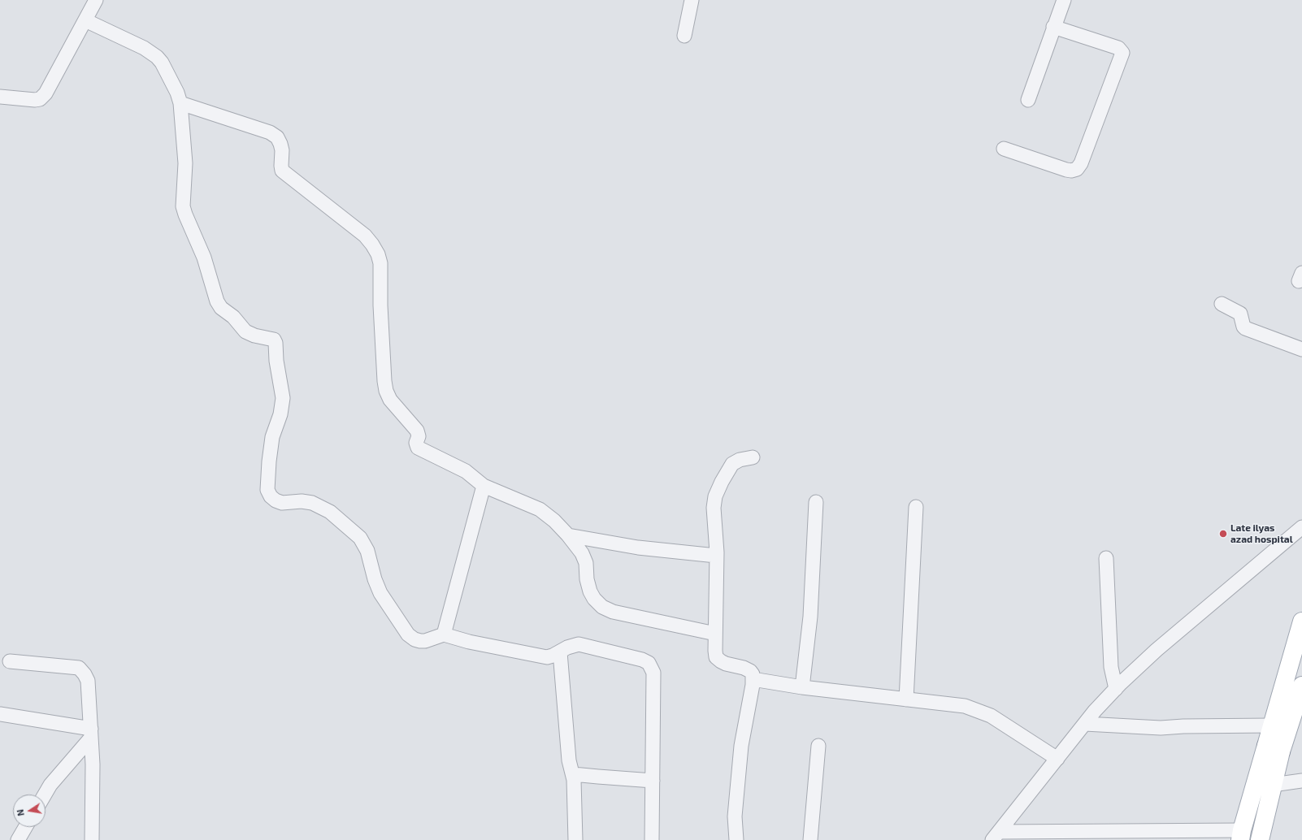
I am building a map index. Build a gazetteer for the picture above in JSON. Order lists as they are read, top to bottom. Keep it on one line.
{"places":["Late ilyas azad hospital"],"north":"left"}
